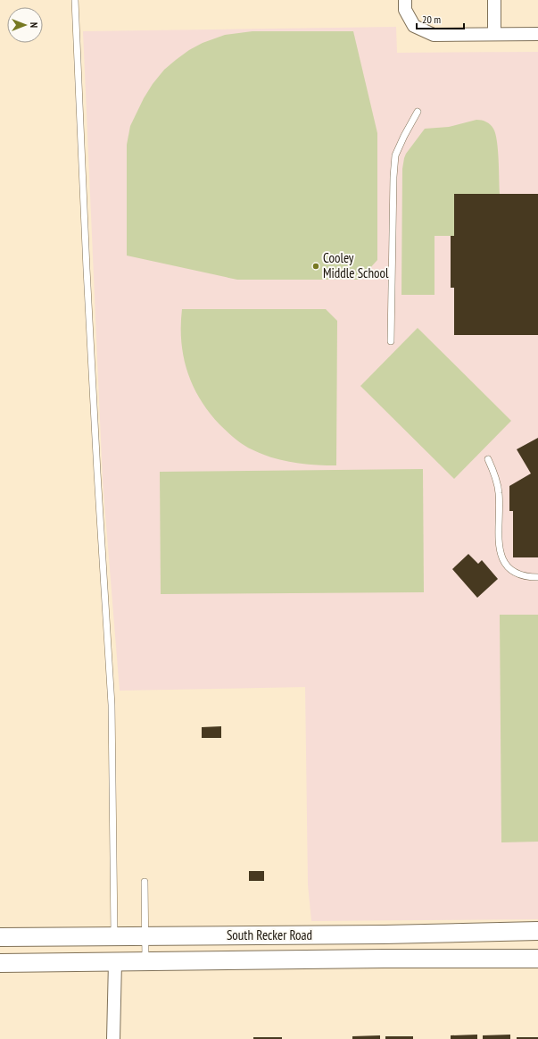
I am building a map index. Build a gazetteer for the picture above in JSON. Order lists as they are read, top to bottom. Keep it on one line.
{"streets":{"main road":["South Recker Road"]},"places":["Cooley Middle School"],"scale_bar":"20 m","north":"right"}
